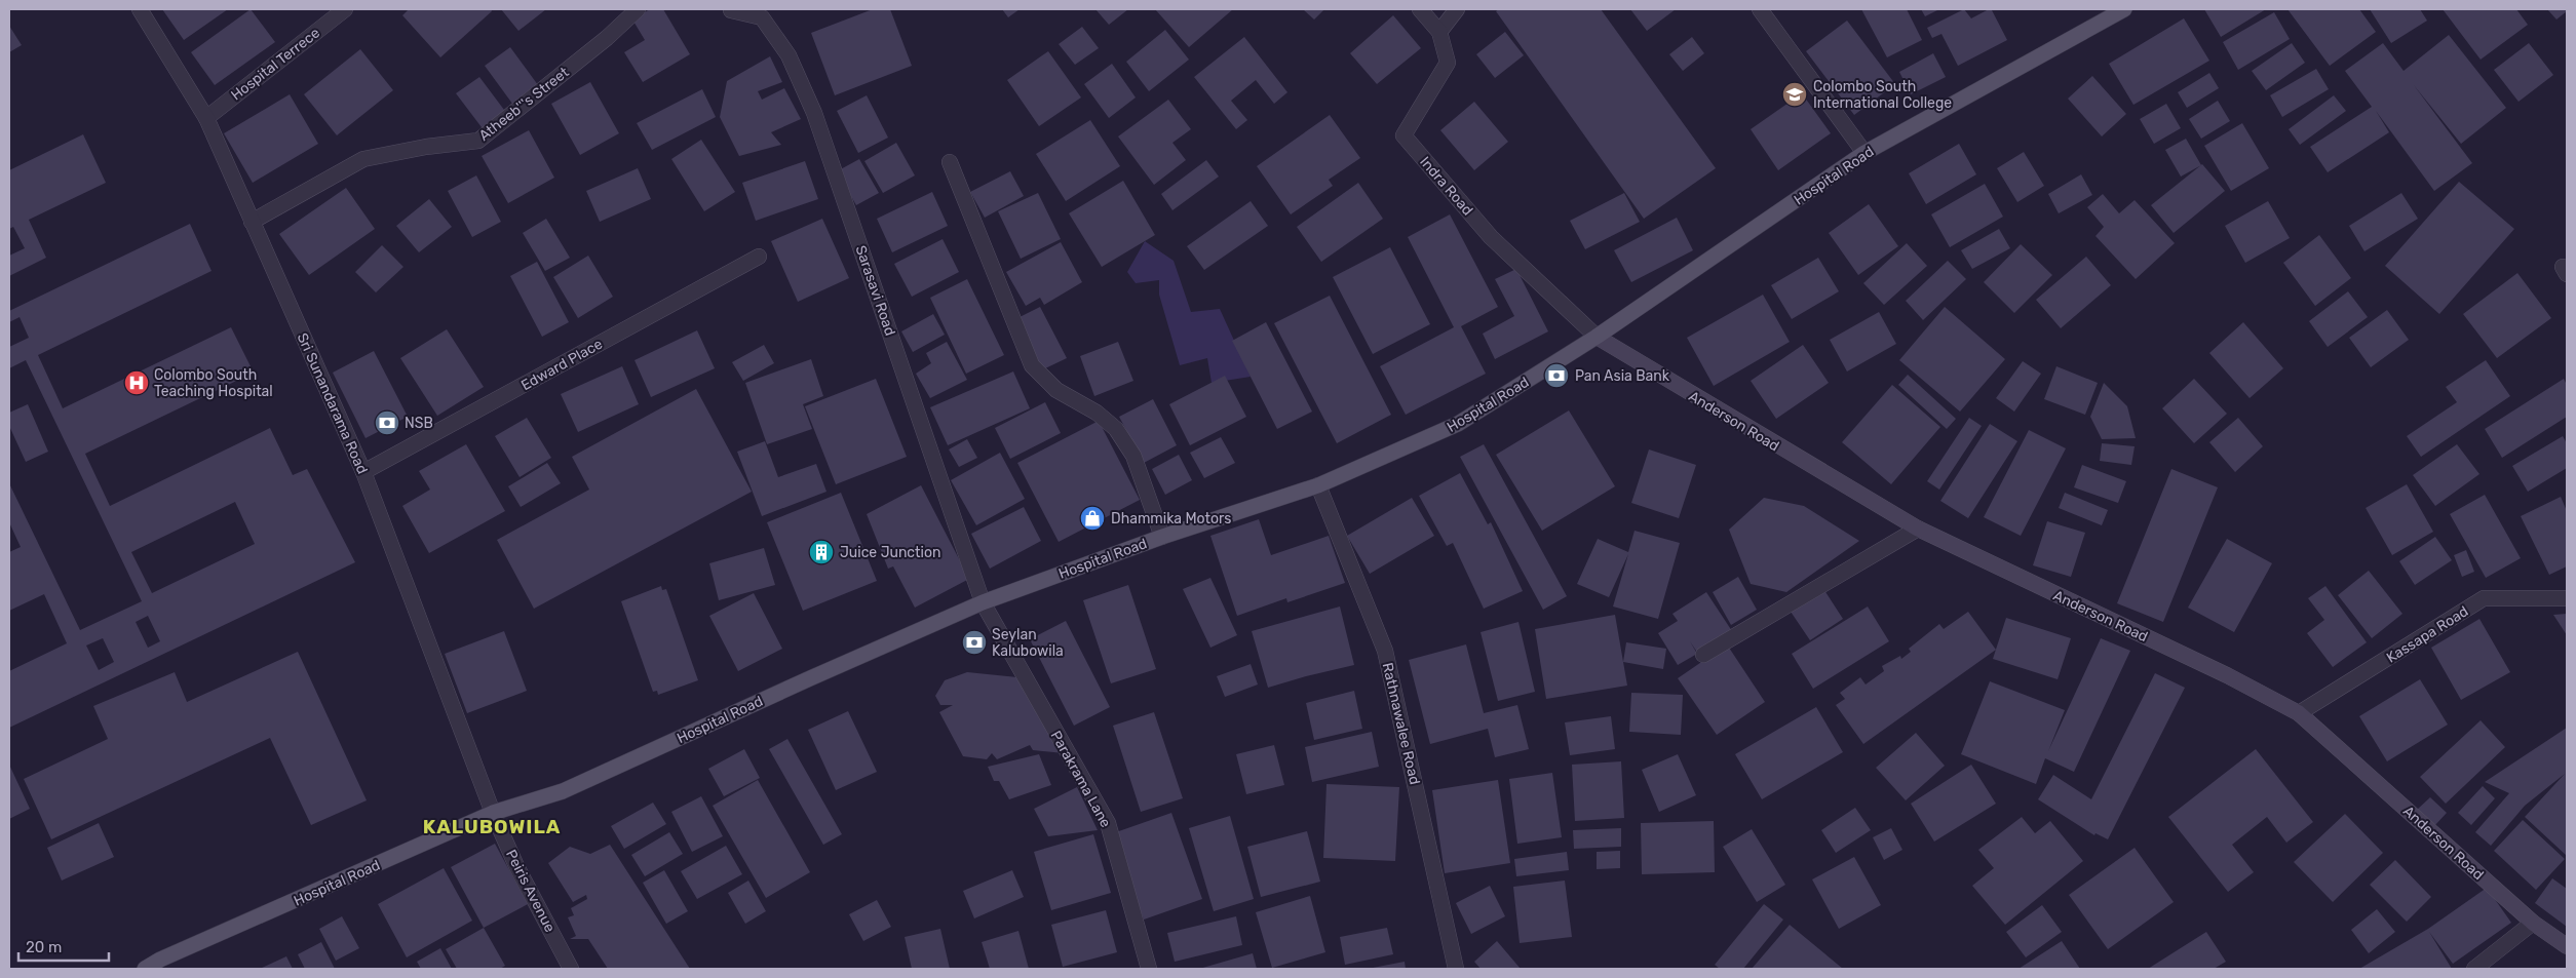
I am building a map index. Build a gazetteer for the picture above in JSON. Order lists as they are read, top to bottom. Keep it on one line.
{"streets":{"main road":["Hospital Road","Anderson Road"],"street":["Hospital Terrece","Atheeb'''s Street","Indra Road","Sarasavi Road","Edward Place","Sri Sunandarama Road","Kassapa Road","Rathnawalee Road","Parakrama Lane","Peiris Avenue"]},"crossings":[["Hospital Terrece","Sri Sunandarama Road"],["Atheeb'''s Street","Sri Sunandarama Road"],["Hospital Road","Indra Road"],["Hospital Road","Sarasavi Road"],["Hospital Road","Sri Sunandarama Road"],["Hospital Road","Anderson Road"],["Hospital Road","Rathnawalee Road"],["Hospital Road","Parakrama Lane"],["Hospital Road","Peiris Avenue"],["Indra Road","Anderson Road"],["Sarasavi Road","Parakrama Lane"],["Edward Place","Sri Sunandarama Road"],["Sri Sunandarama Road","Peiris Avenue"],["Anderson Road","Kassapa Road"]],"districts":["KALUBOWILA"],"places":{"school or university":["Colombo South International College"],"bank":["Pan Asia Bank","NSB","Seylan Kalubowila"],"hospital":["Colombo South Teaching Hospital"],"shop":["Dhammika Motors"],"building":["Juice Junction"]},"scale_bar":"20 m"}
